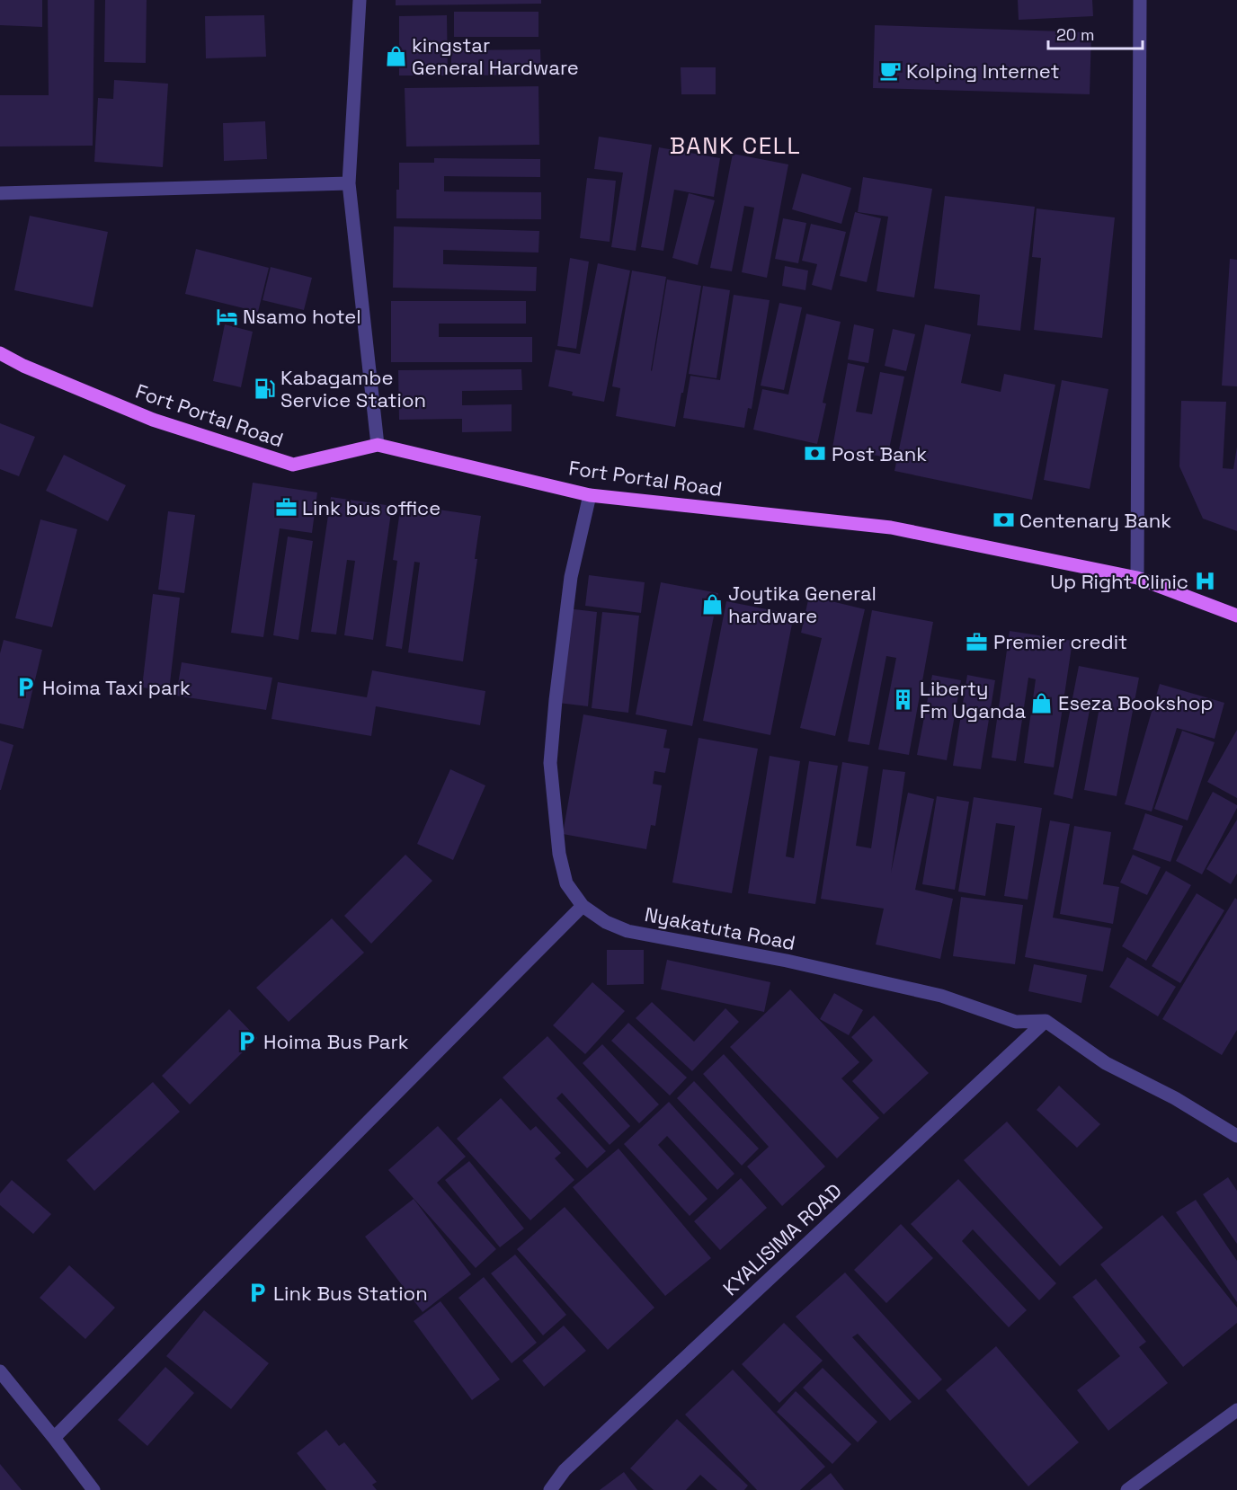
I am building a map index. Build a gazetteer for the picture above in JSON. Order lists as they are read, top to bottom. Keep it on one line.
{"streets":{"main road":["Fort Portal Road"],"street":["Nyakatuta Road","KYALISIMA ROAD"]},"crossings":[["Fort Portal Road","Nyakatuta Road"],["Nyakatuta Road","KYALISIMA ROAD"]],"districts":["BANK CELL"],"places":{"shop":["kingstar General Hardware","Joytika General hardware","Eseza Bookshop"],"cafe":["Kolping Internet"],"hotel":["Nsamo hotel"],"fuel station":["Kabagambe Service Station"],"bank":["Post Bank","Centenary Bank"],"office":["Link bus office","Premier credit"],"hospital":["Up Right Clinic"],"parking":["Hoima Taxi park","Hoima Bus Park","Link Bus Station"],"building":["Liberty Fm Uganda"]},"scale_bar":"20 m"}
